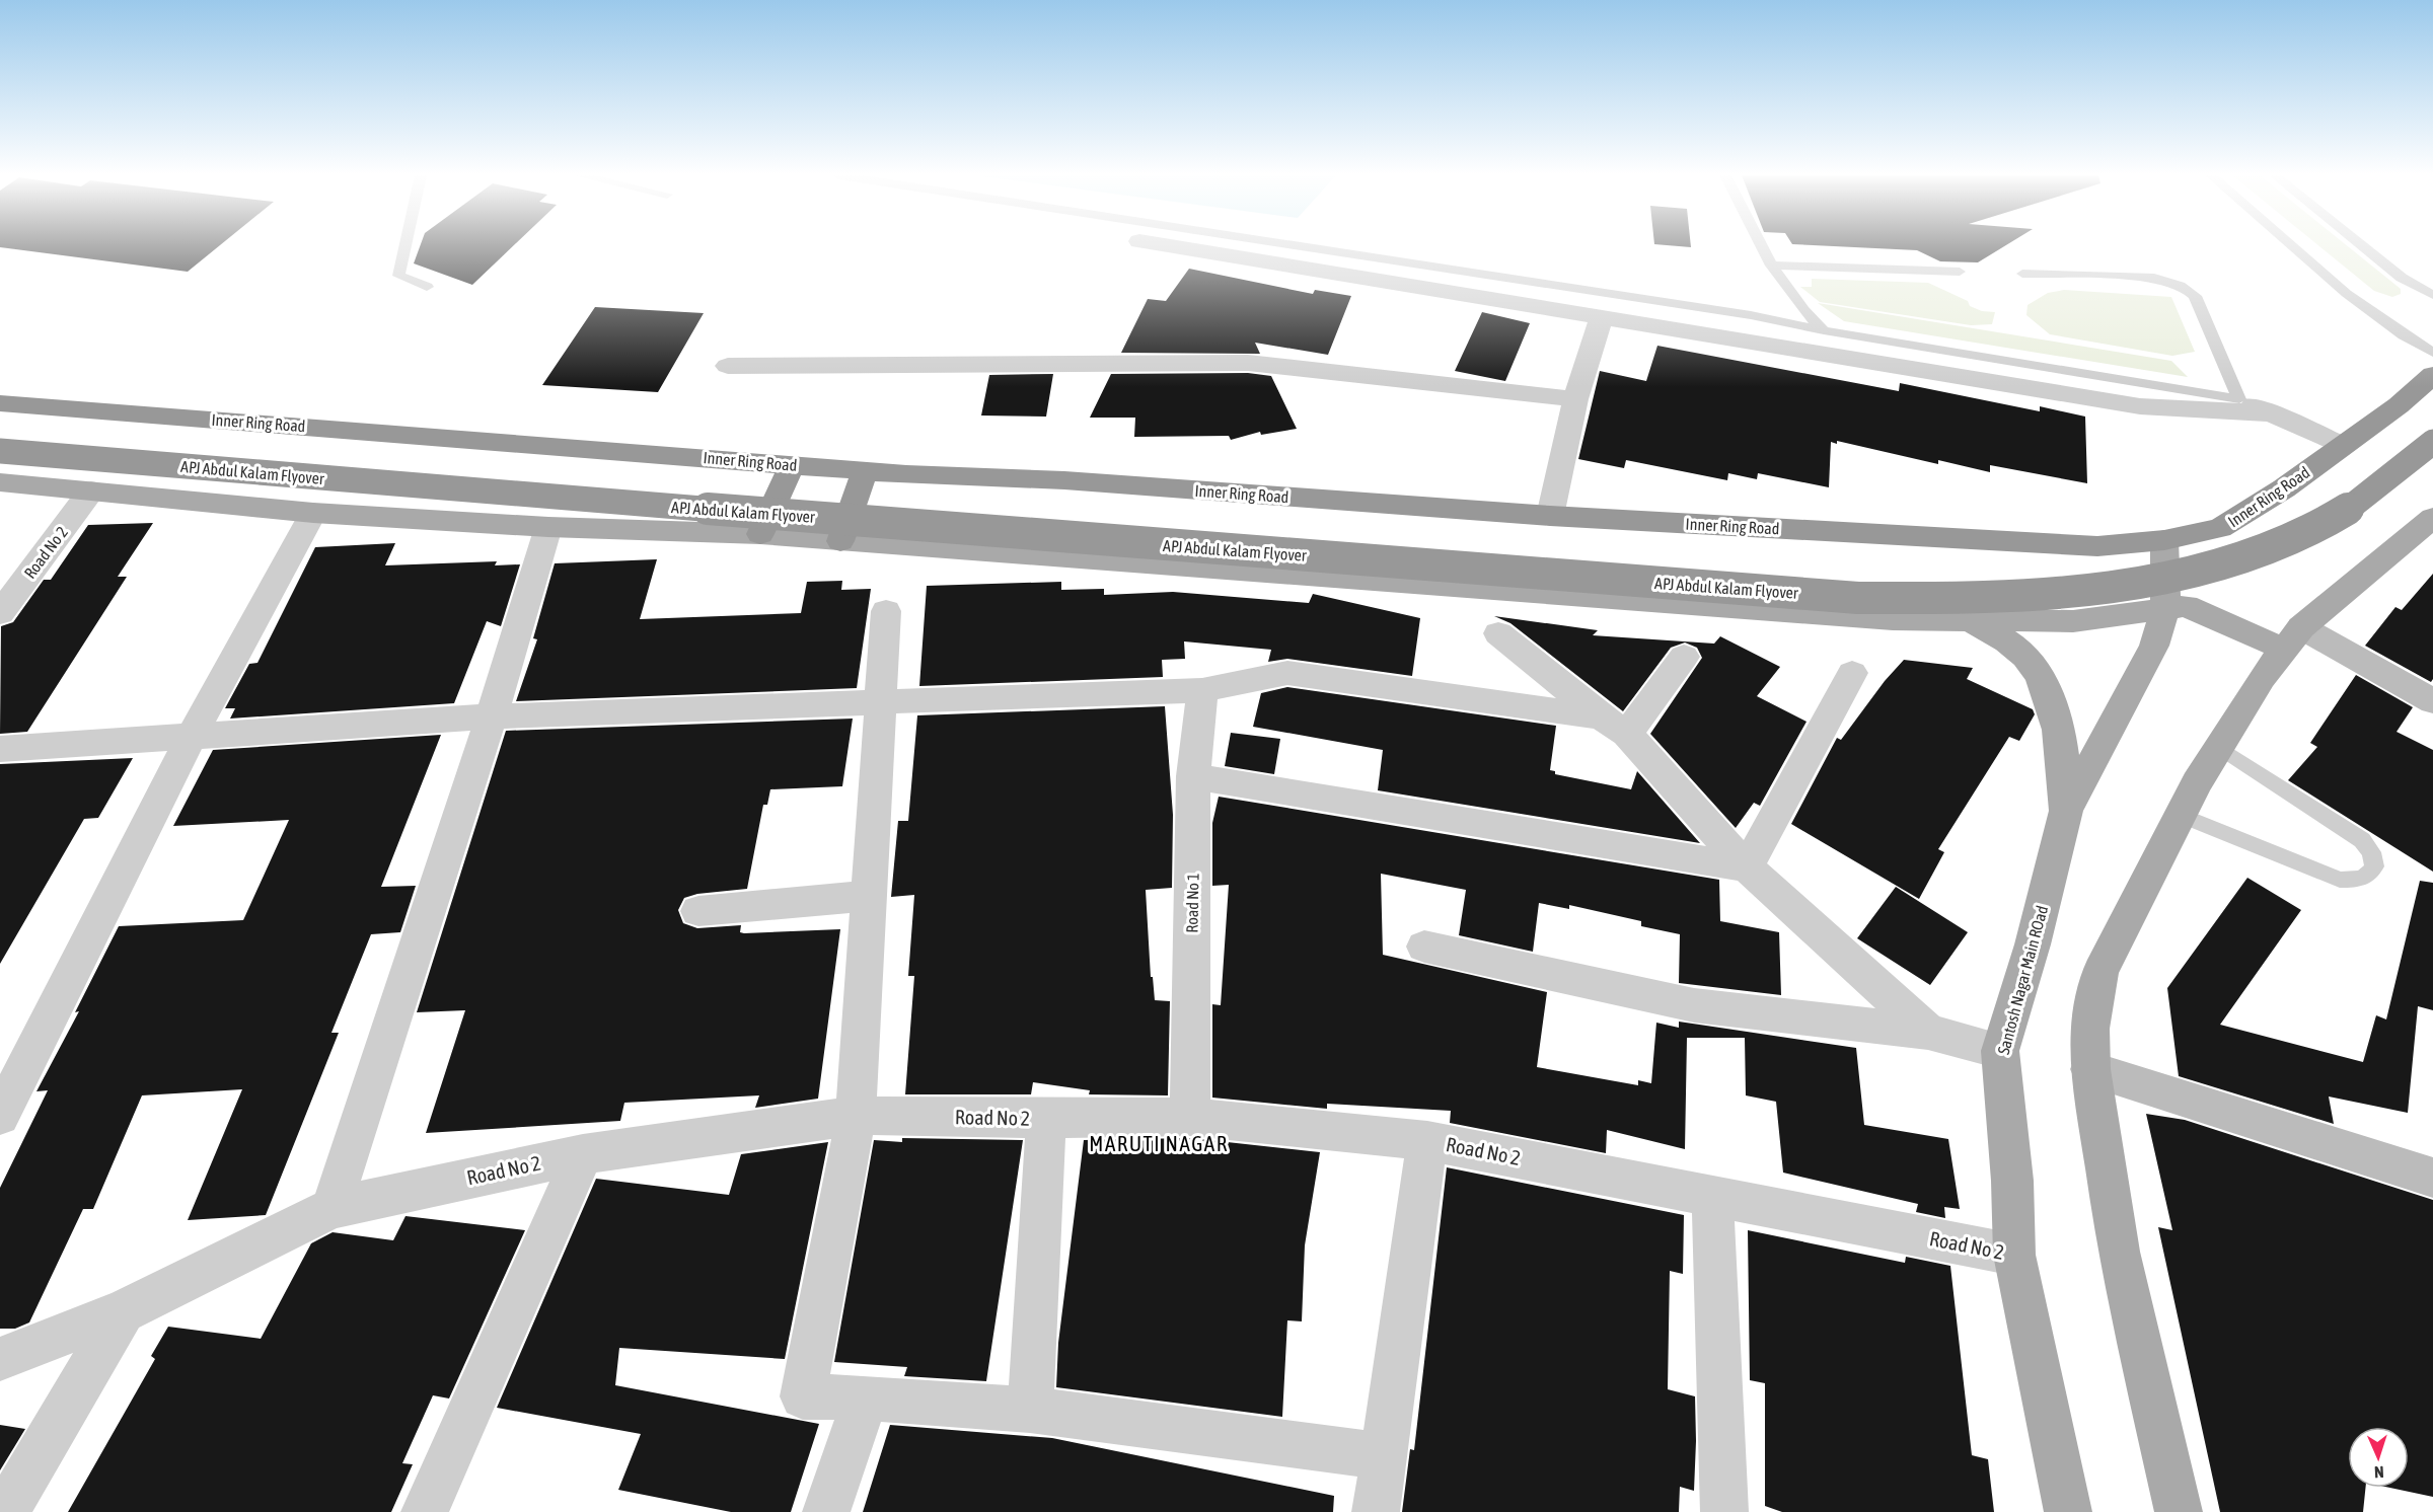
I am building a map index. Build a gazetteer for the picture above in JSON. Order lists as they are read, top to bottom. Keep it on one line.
{"streets":{"highway":["Inner Ring Road","APJ Abdul Kalam Flyover"],"main road":["Santosh Nagar Main ROad"],"street":["Road No 2","Road No 1"]},"crossings":[["Inner Ring Road","Santosh Nagar Main ROad"],["Road No 2","Road No 1"],["Road No 2","Santosh Nagar Main ROad"]],"districts":["MARUTI NAGAR"],"north":"bottom"}
